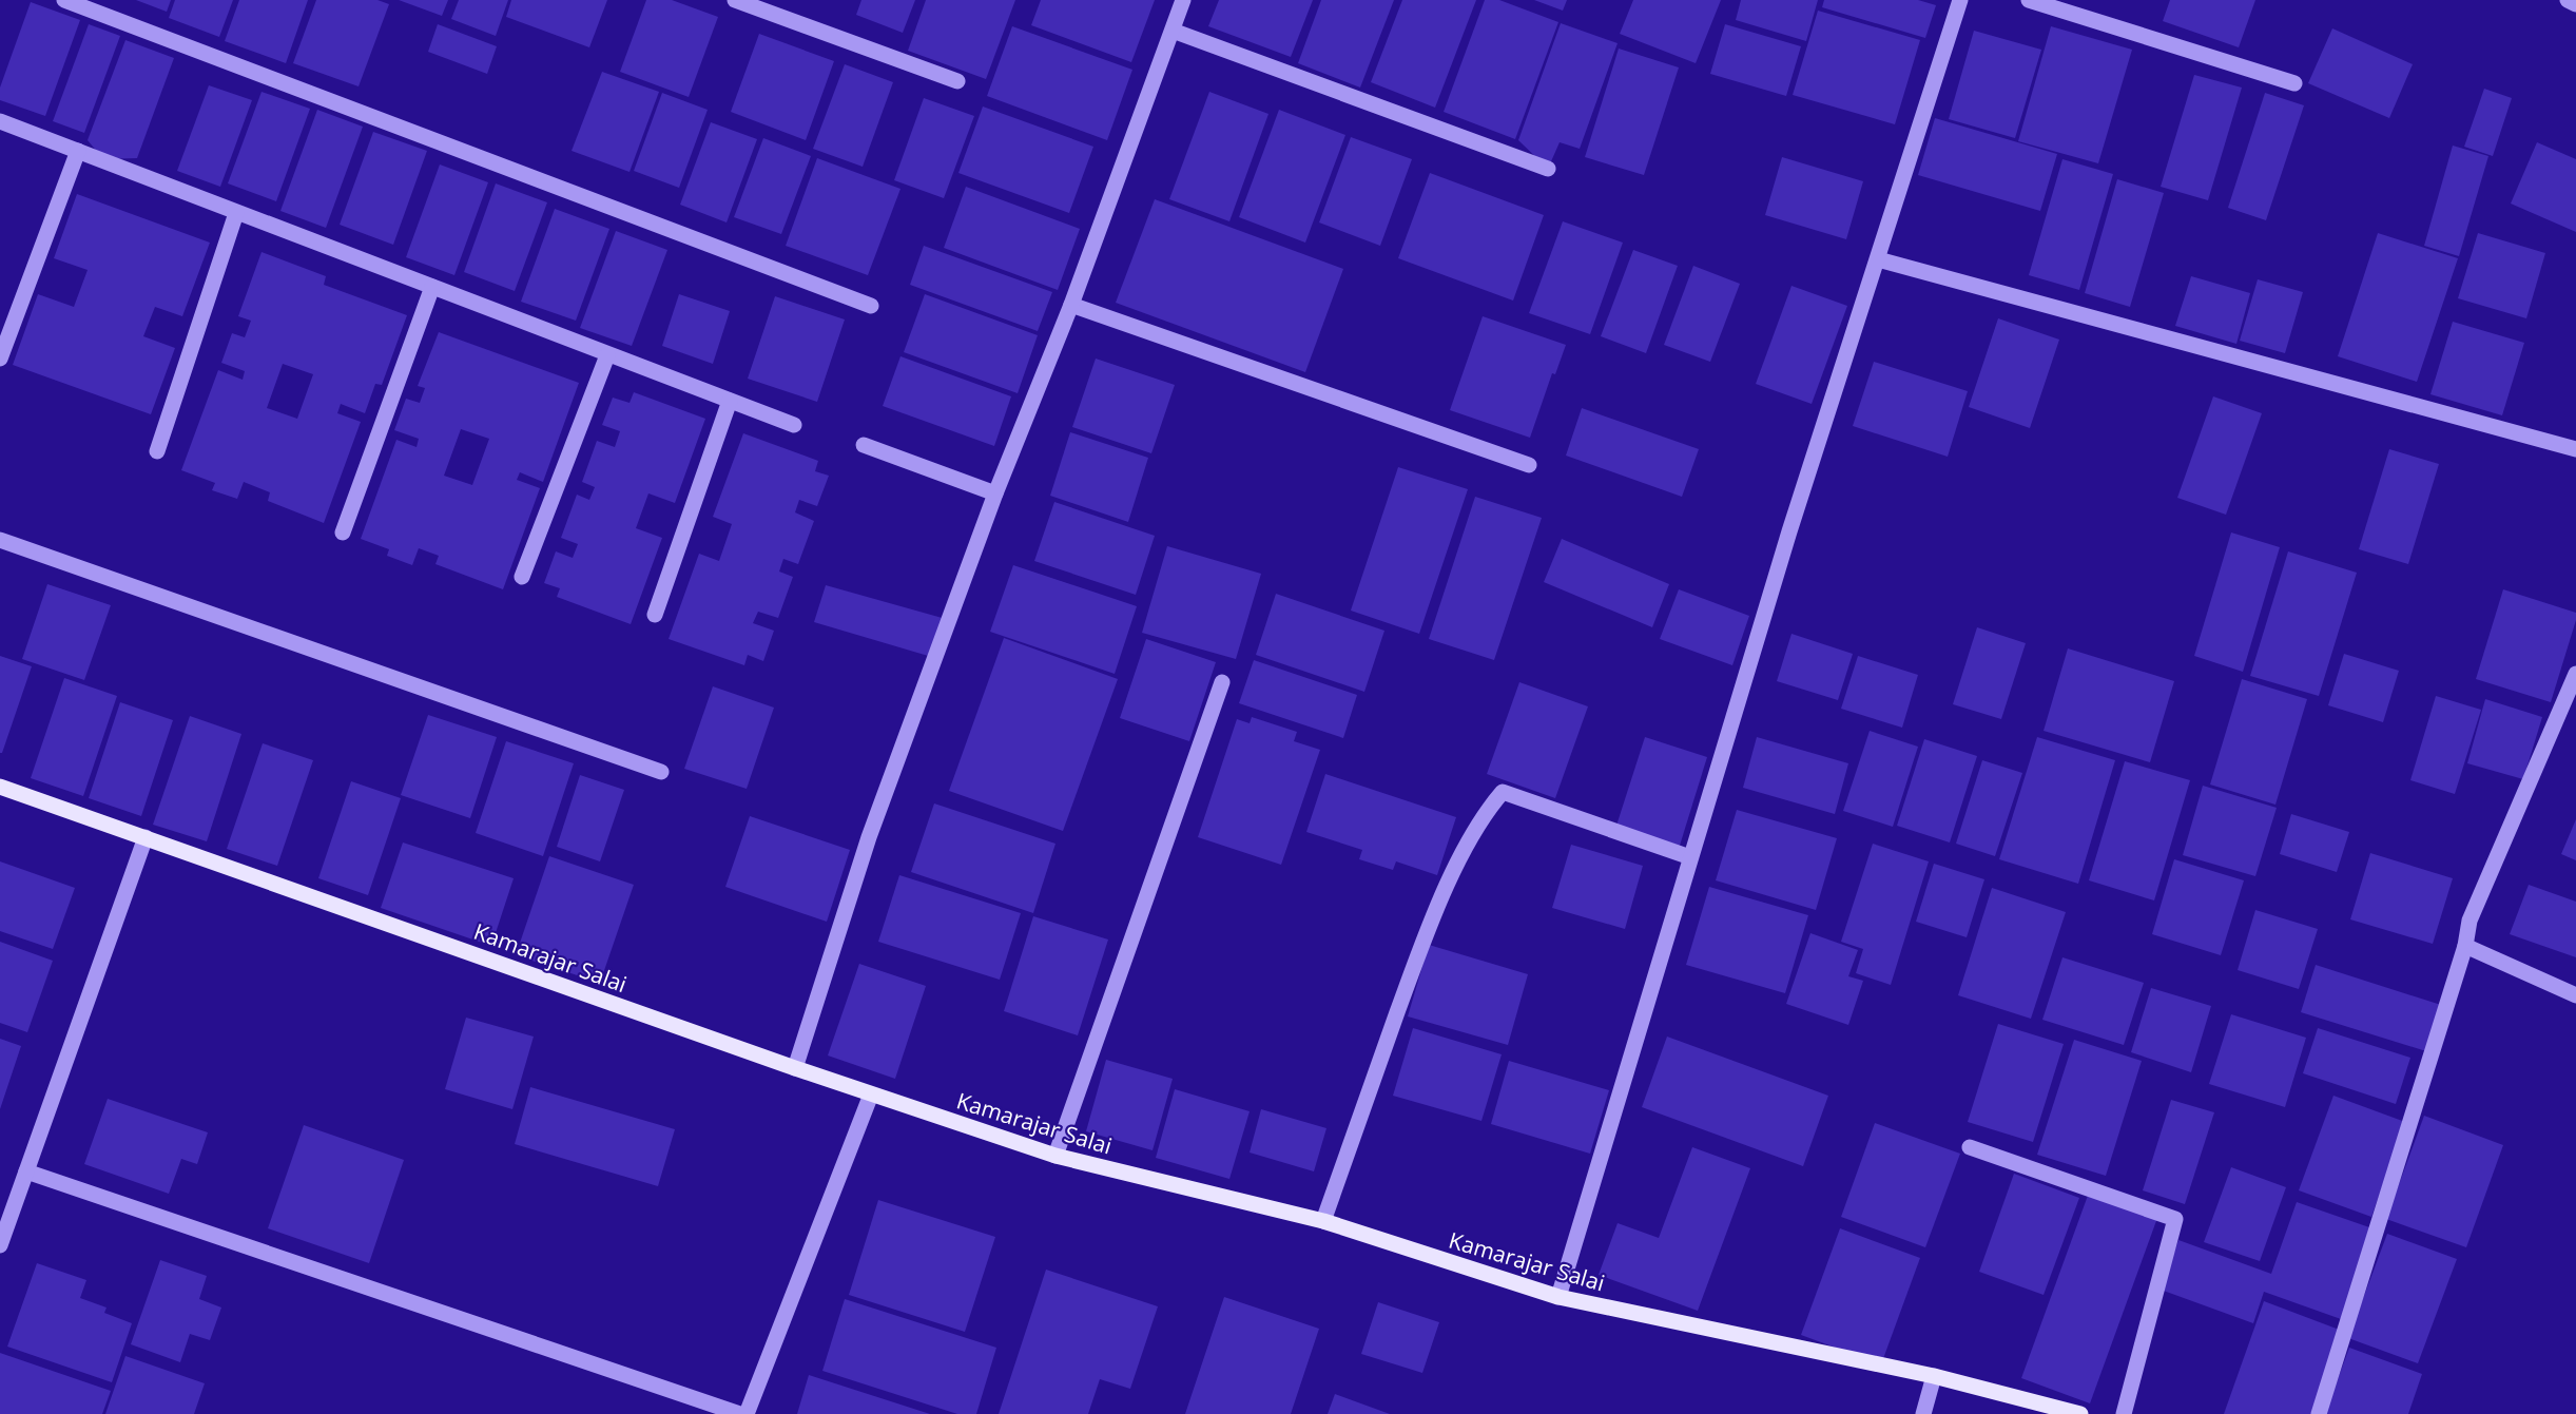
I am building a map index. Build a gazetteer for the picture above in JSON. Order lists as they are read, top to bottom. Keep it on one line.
{"streets":{"main road":["Kamarajar Salai"]}}
